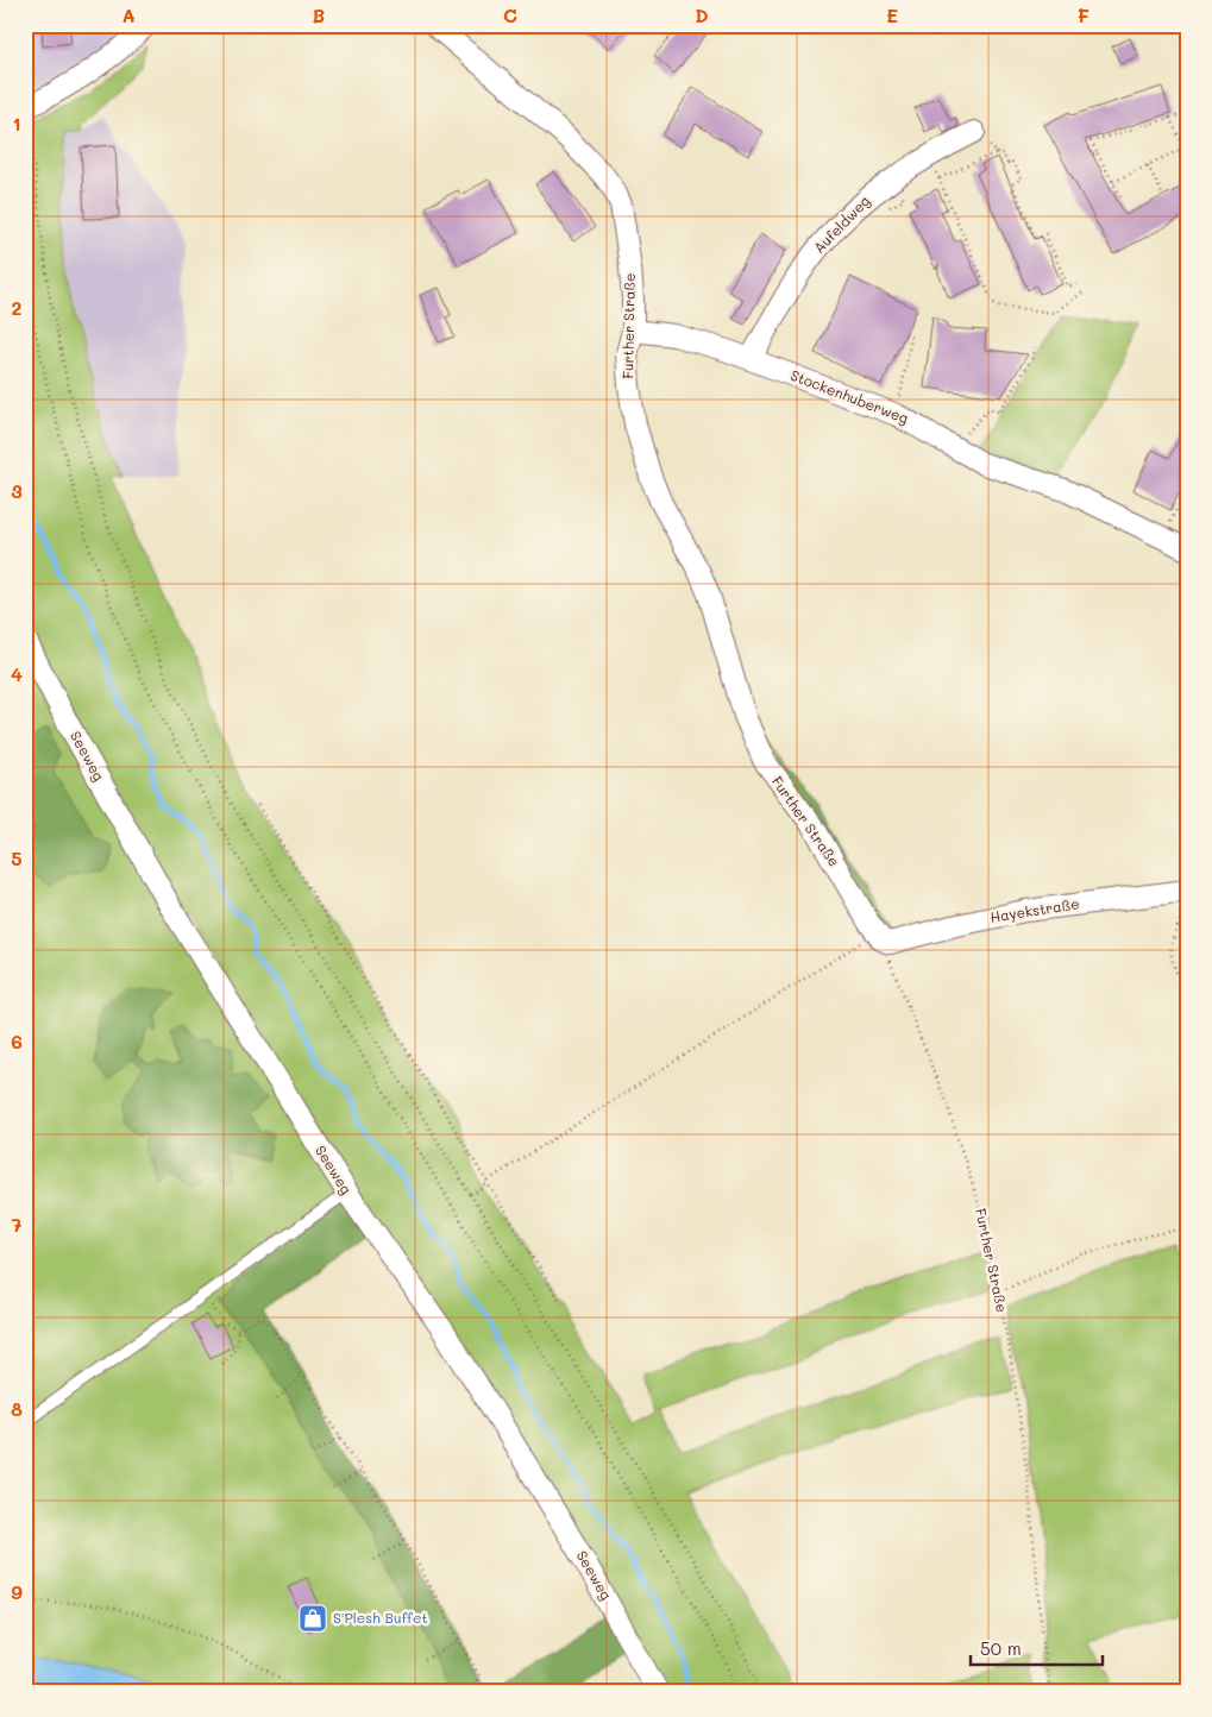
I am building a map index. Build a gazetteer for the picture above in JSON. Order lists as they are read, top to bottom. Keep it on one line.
{"streets":{"street":["Aufeldweg","Further Straße","Stockenhuberweg","Seeweg","Hayekstraße"]},"crossings":[["Aufeldweg","Stockenhuberweg"],["Further Straße","Stockenhuberweg"],["Further Straße","Hayekstraße"]],"places":{"shop":["S'Plesh Buffet"]},"scale_bar":"50 m","grid":{"columns":["A","B","C","D","E","F"],"rows":["1","2","3","4","5","6","7","8","9"]}}
